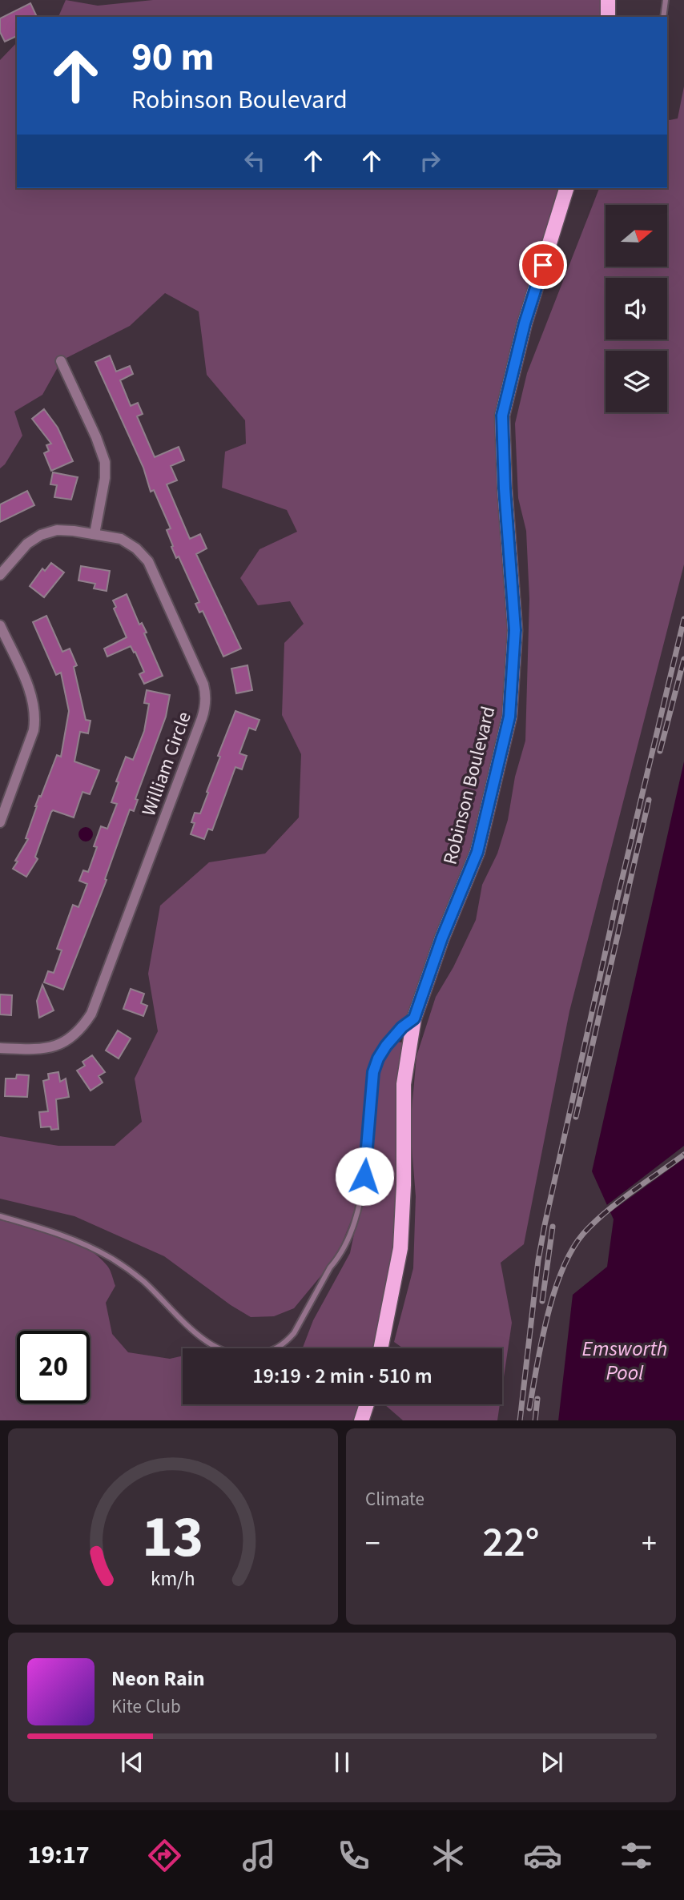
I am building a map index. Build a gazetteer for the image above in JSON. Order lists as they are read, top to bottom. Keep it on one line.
{"streets":{"main road":["Robinson Boulevard"],"street":["William Circle"]},"water":["Emsworth Pool"],"north":"right","page":{"turn":["90 m","Robinson Boulevard"],"limit":"20","trip":"19:19 · 2 min · 510 m","tile":"Climate","heat":["−","22°","+"],"song":["Neon Rain","Kite Club"],"tabs":"19:17","gauge":["13","km/h"]}}
